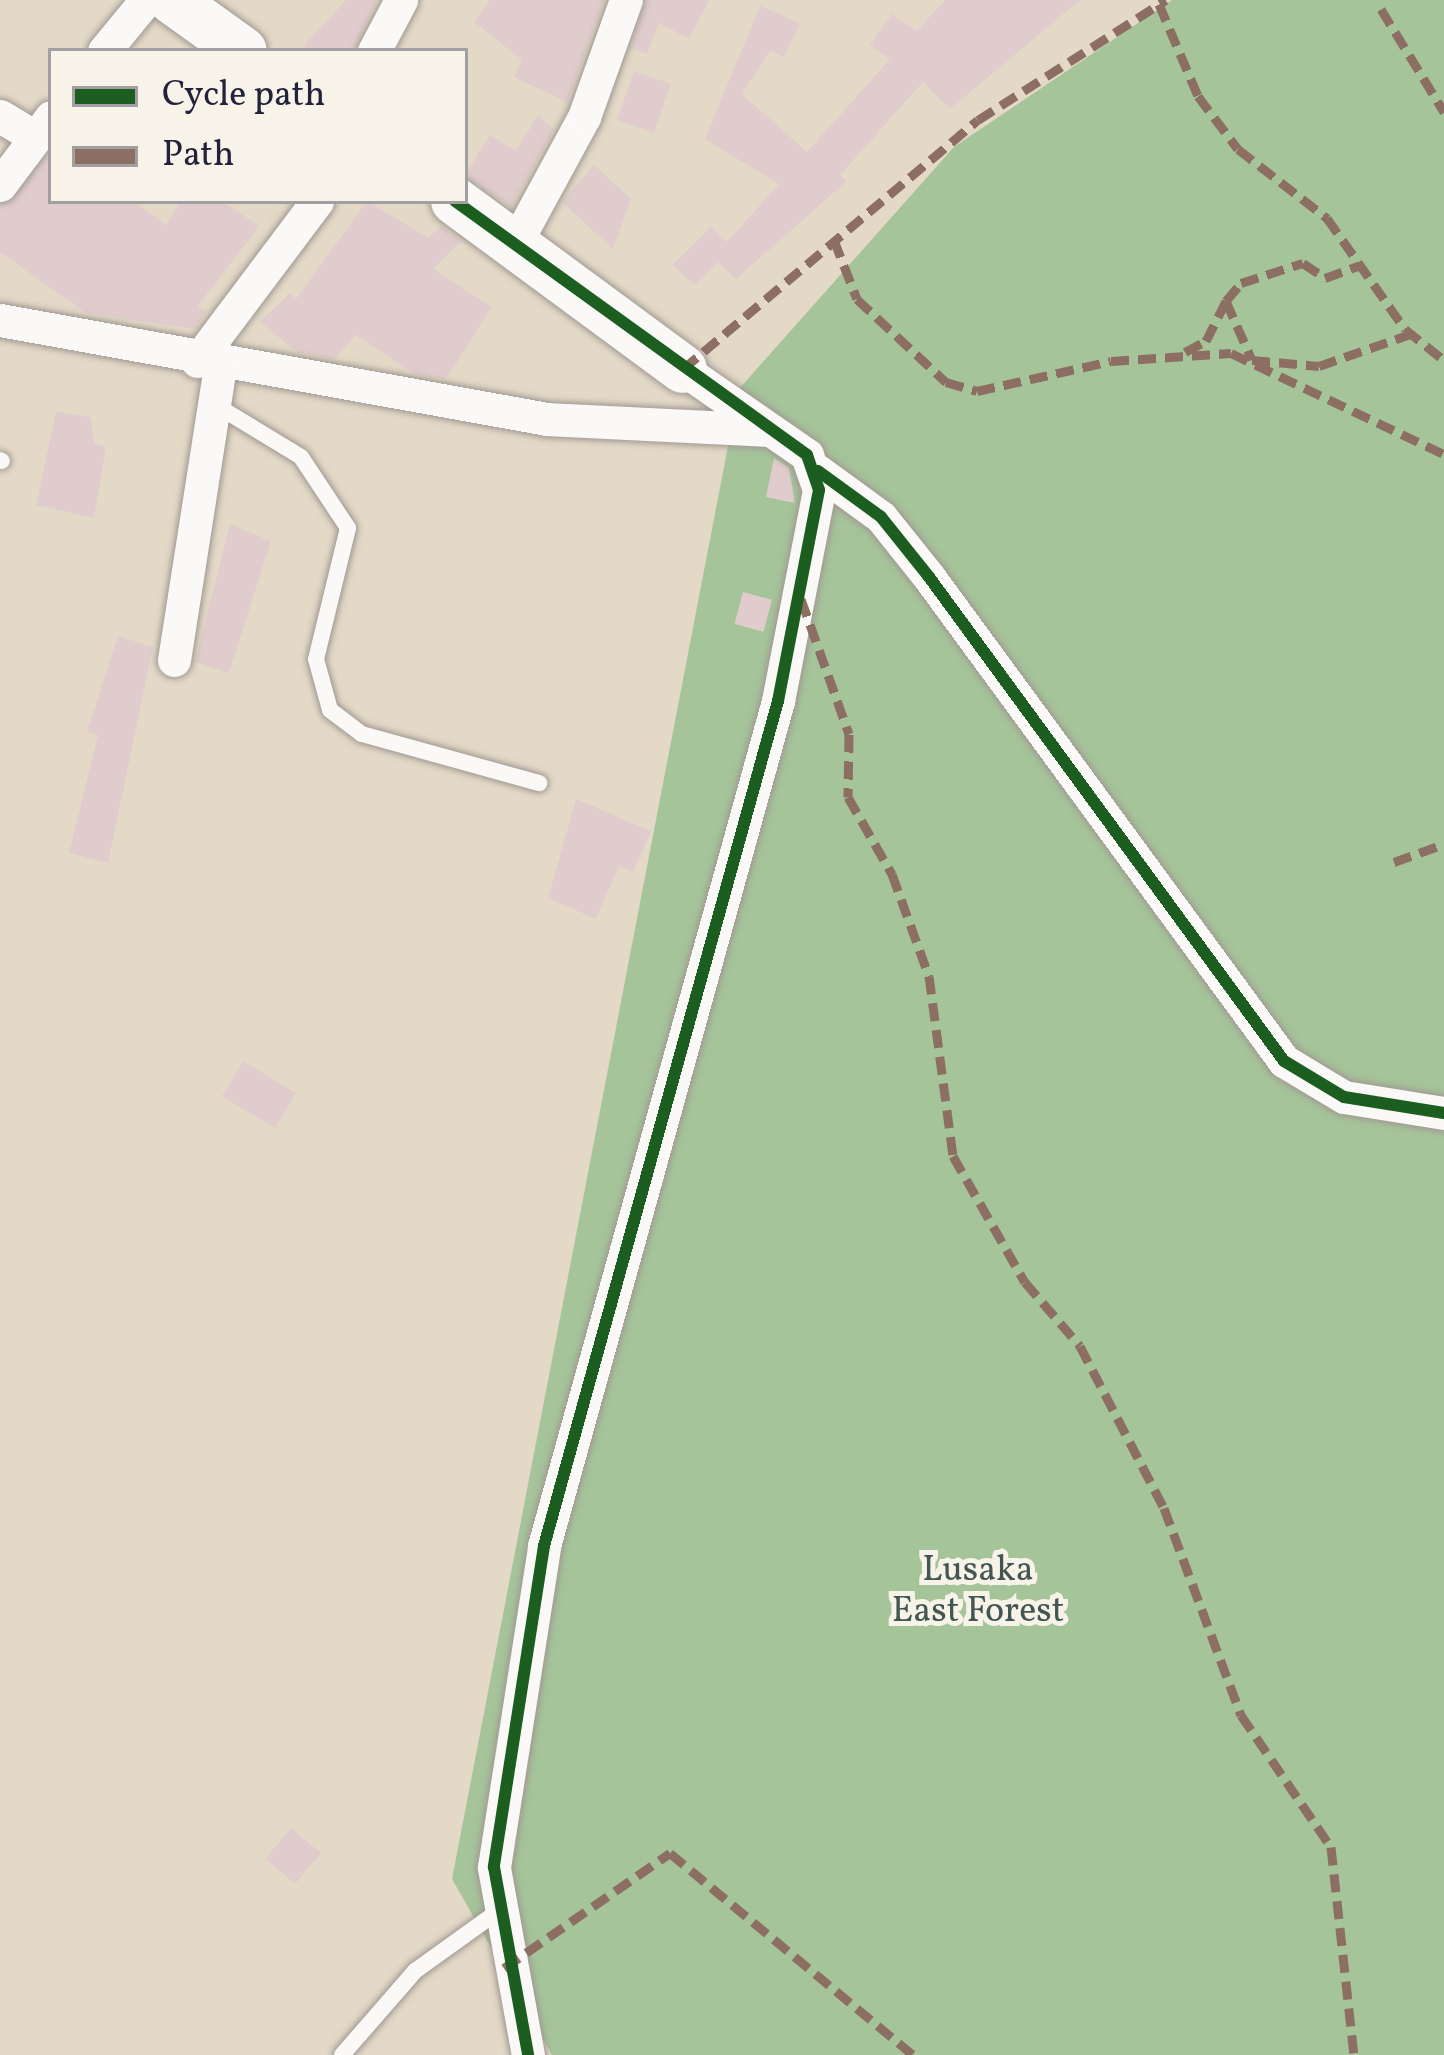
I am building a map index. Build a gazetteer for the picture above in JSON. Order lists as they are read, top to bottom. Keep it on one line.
{"parks":["Lusaka East Forest"],"legend":["Cycle path","Path"]}
